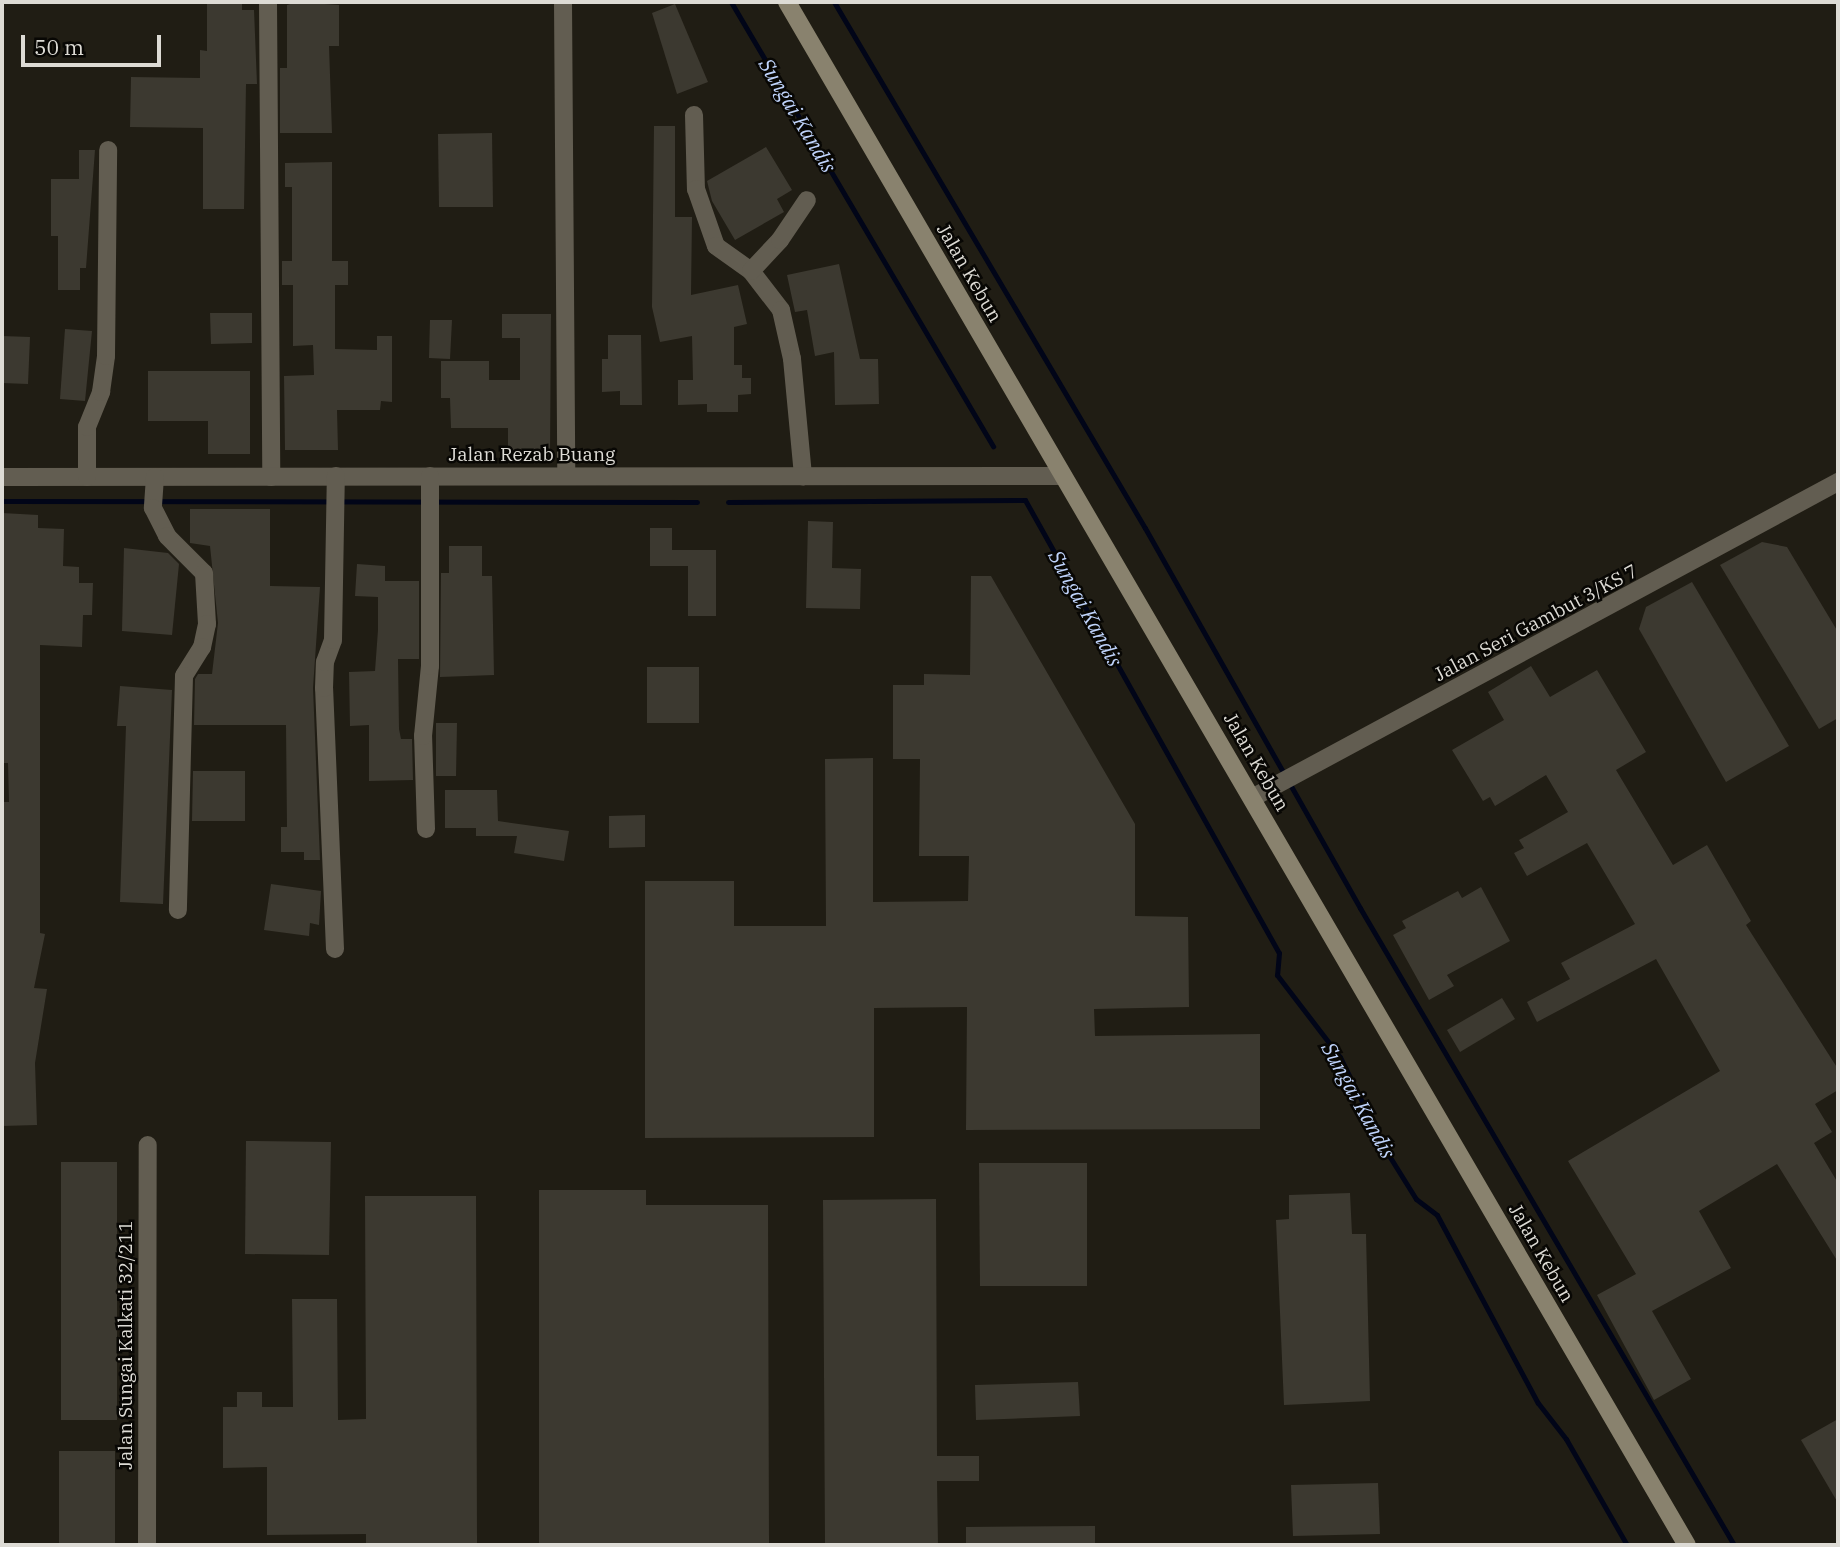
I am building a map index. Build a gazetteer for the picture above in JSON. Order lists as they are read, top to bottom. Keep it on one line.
{"streets":{"main road":["Jalan Kebun"],"street":["Jalan Rezab Buang","Jalan Seri Gambut 3/KS 7","Jalan Sungai Kalkati 32/211"]},"crossings":[["Jalan Kebun","Jalan Rezab Buang"],["Jalan Kebun","Jalan Seri Gambut 3/KS 7"]],"water":["Sungai Kandis"],"scale_bar":"50 m"}
